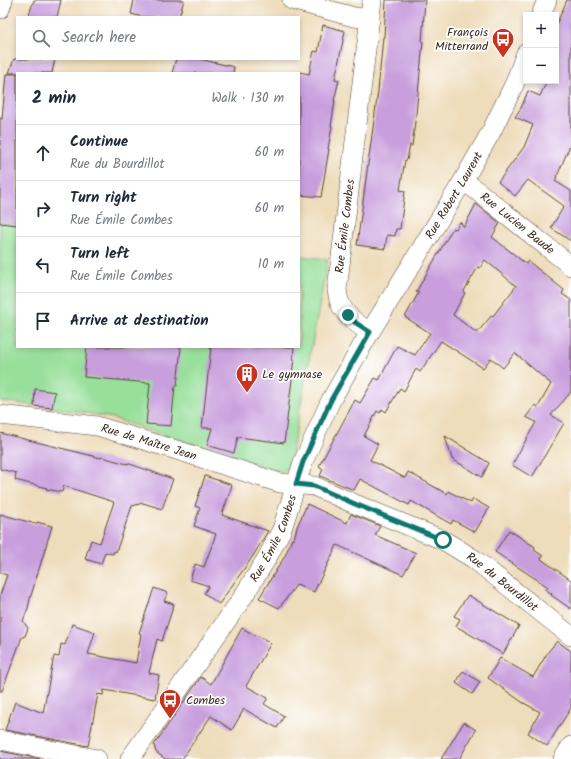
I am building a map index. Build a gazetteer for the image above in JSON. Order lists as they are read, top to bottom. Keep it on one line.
{"streets":{"street":["Rue Robert Laurent","Rue Lucien Baude","Rue Émile Combes","Rue de Maître Jean","Rue du Bourdillot"]},"crossings":[["Rue Robert Laurent","Rue Lucien Baude"],["Rue Robert Laurent","Rue Émile Combes"],["Rue Émile Combes","Rue de Maître Jean"],["Rue Émile Combes","Rue du Bourdillot"],["Rue de Maître Jean","Rue du Bourdillot"]],"places":{"bus stop":["François Mitterrand","Combes"],"building":["Le gymnase"]},"page":{"map_buttons":["+","−"],"search":"Search here","heading":["2 min","Walk · 130 m"],"list":[["Continue","Rue du Bourdillot","60 m"],["Turn right","Rue Émile Combes","60 m"],["Turn left","Rue Émile Combes","10 m"],"Arrive at destination"]}}
